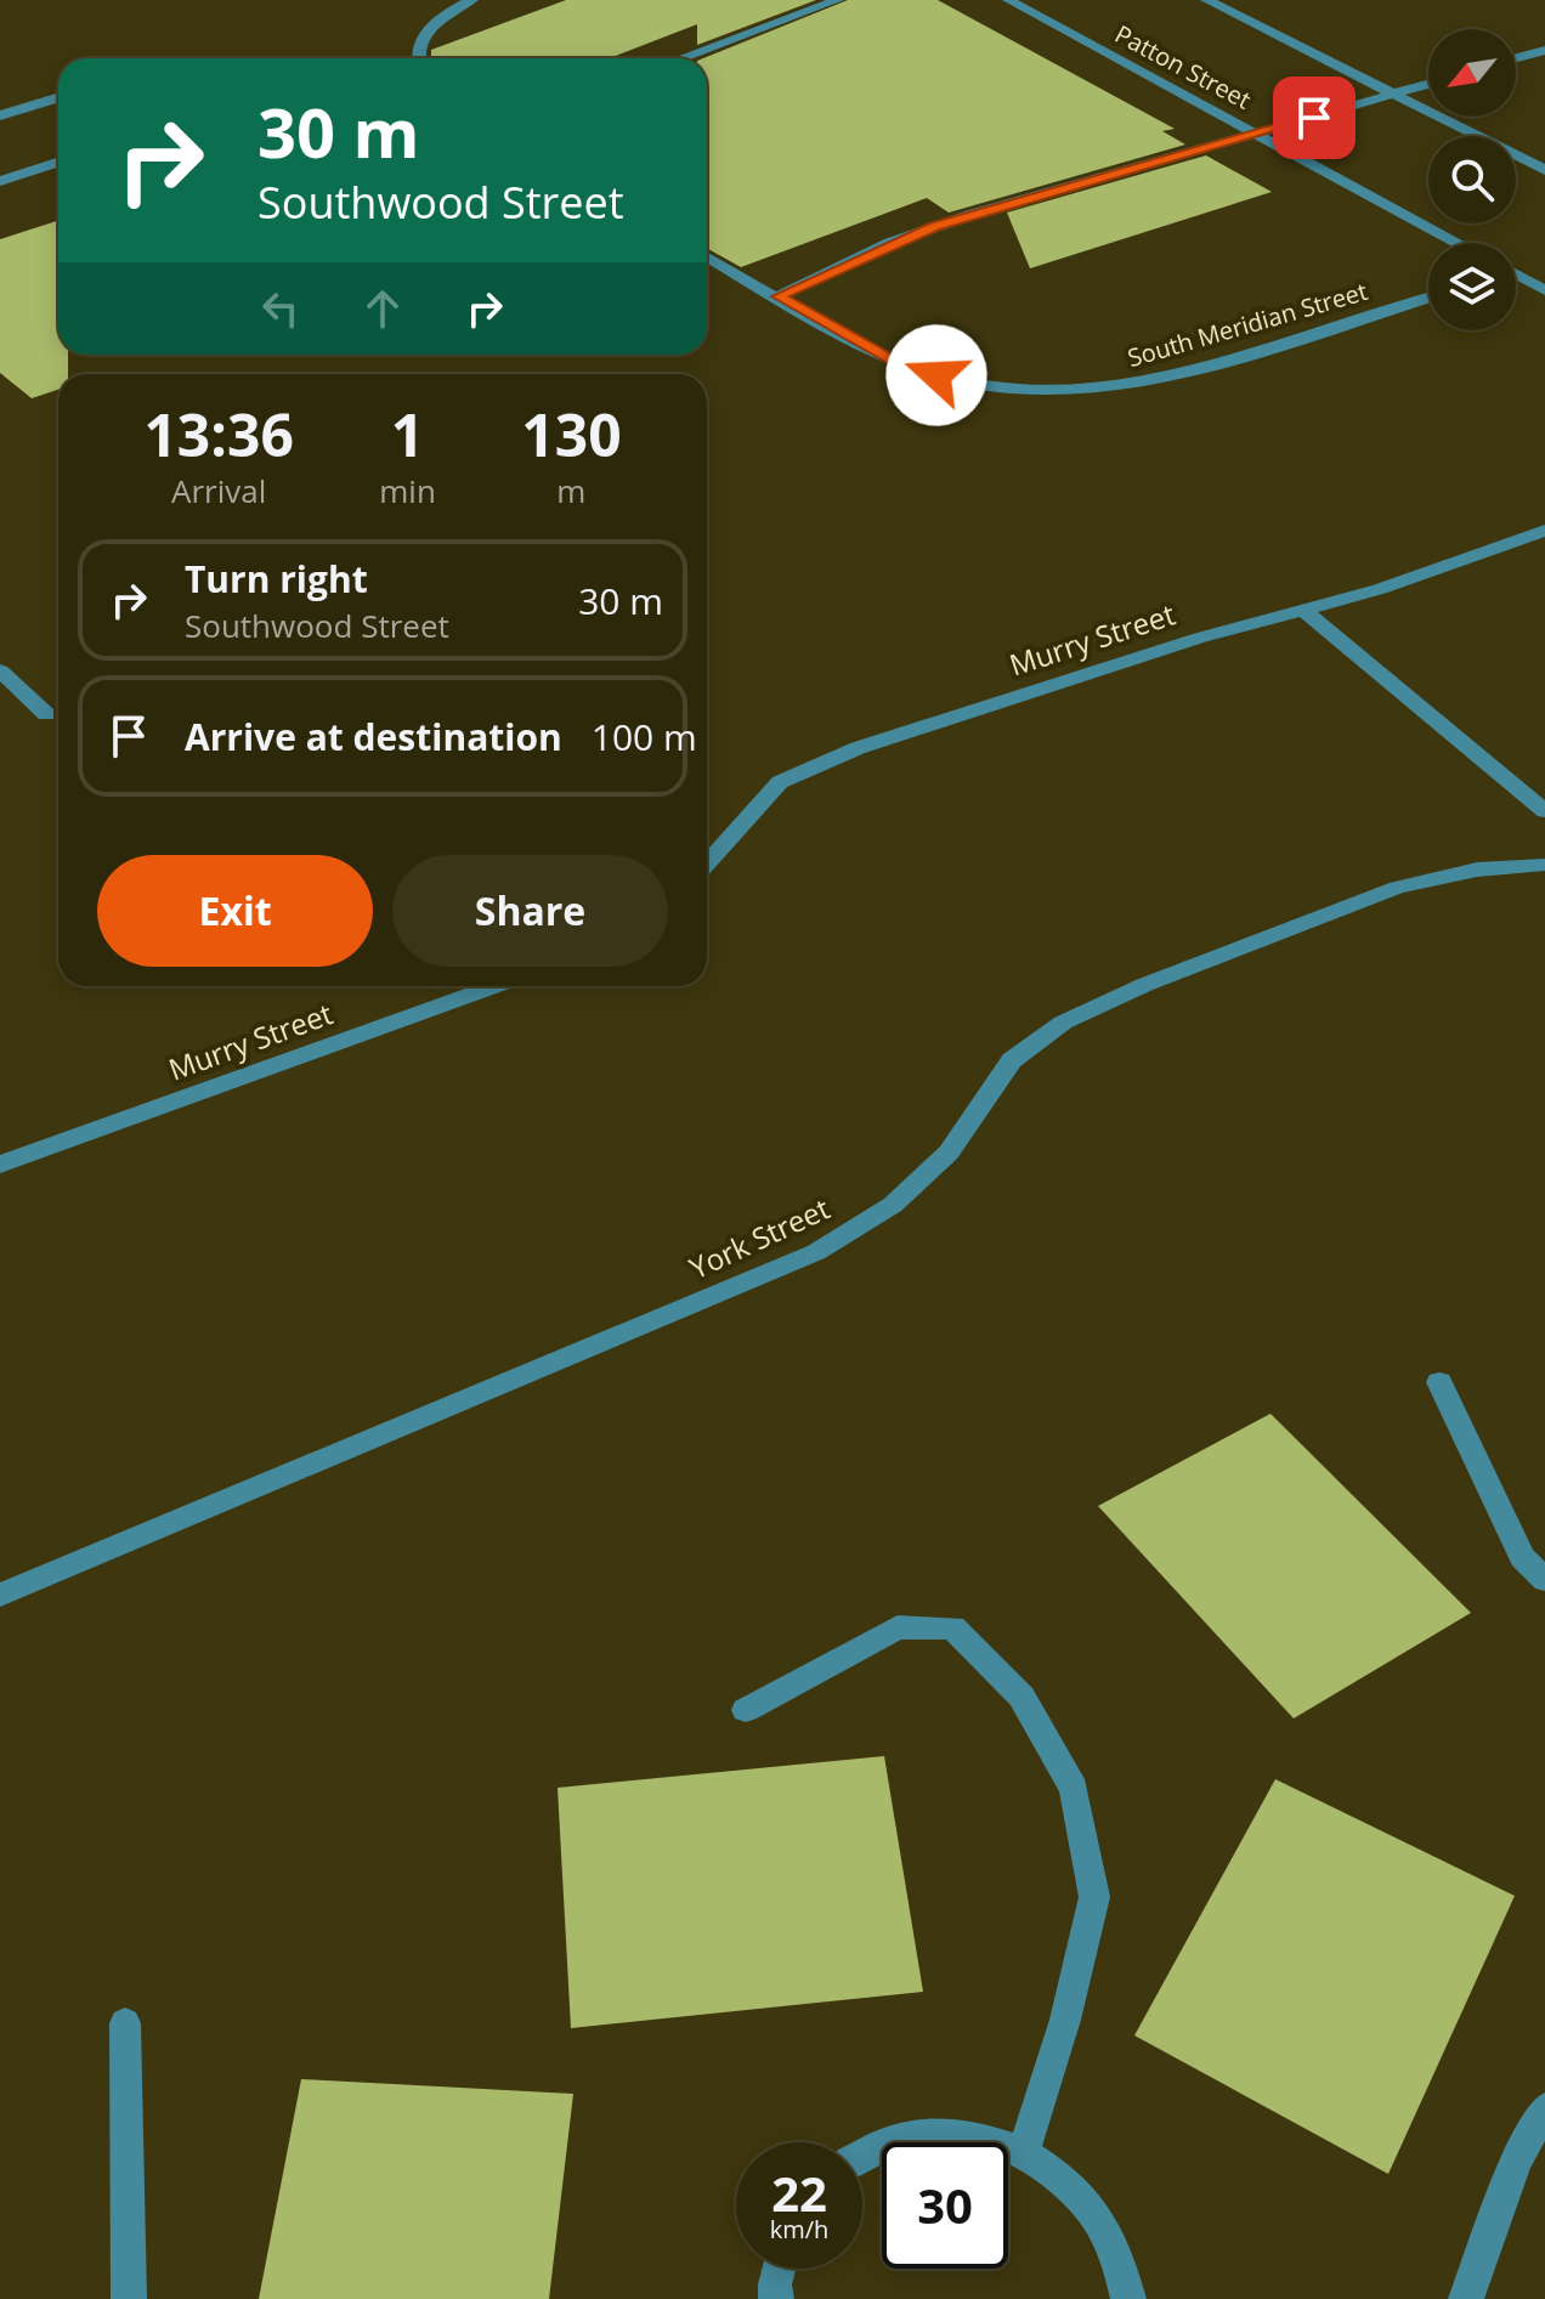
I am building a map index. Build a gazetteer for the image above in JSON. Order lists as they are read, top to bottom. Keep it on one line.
{"streets":{"street":["Patton Street","South Meridian Street","Murry Street","York Street"]},"north":"bottom left","page":{"turn":["30 m","Southwood Street"],"eta":["13:36","Arrival","1","min","130","m"],"list":[{"name":"Turn right","note":"Southwood Street","value":"30 m"},{"name":"Arrive at destination","value":"100 m"}],"buttons":["Exit","Share"],"speed":"22 km/h","limit":"30"}}
